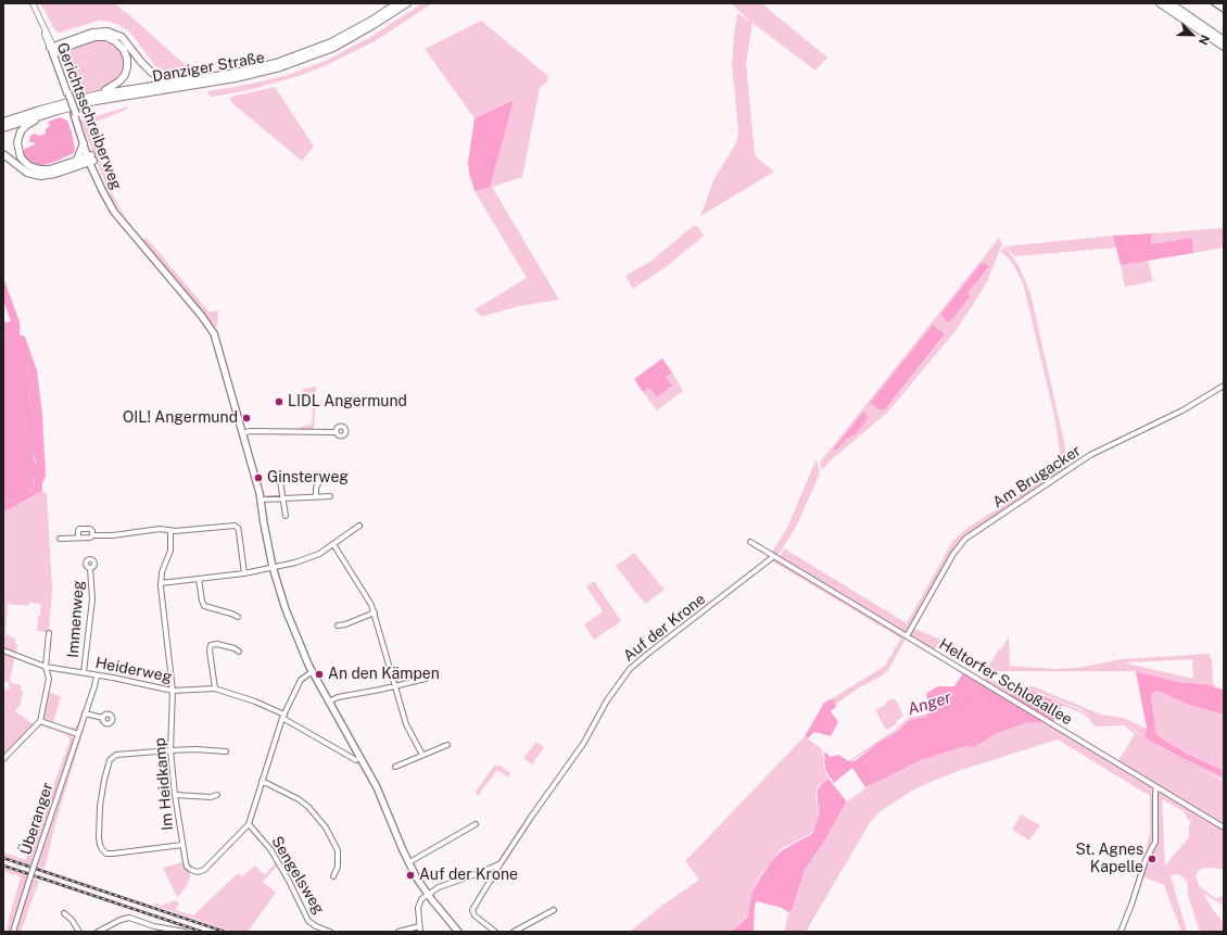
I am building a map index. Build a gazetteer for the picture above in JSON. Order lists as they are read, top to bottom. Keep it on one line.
{"streets":{"highway":["Danziger Straße"],"main road":["Gerichtsschreiberweg"],"street":["Am Brugacker","Immenweg","Auf der Krone","Heiderweg","Heltorfer Schloßallee","Im Heidkamp","Überanger","Sengelsweg"]},"crossings":[["Am Brugacker","Heltorfer Schloßallee"],["Immenweg","Heiderweg"],["Auf der Krone","Heltorfer Schloßallee"],["Heiderweg","Im Heidkamp"],["Heiderweg","Überanger"],["Im Heidkamp","Sengelsweg"]],"water":["Anger"],"places":["LIDL Angermund","OIL! Angermund","Ginsterweg","An den Kämpen","St. Agnes Kapelle","Auf der Krone"],"north":"bottom right"}
